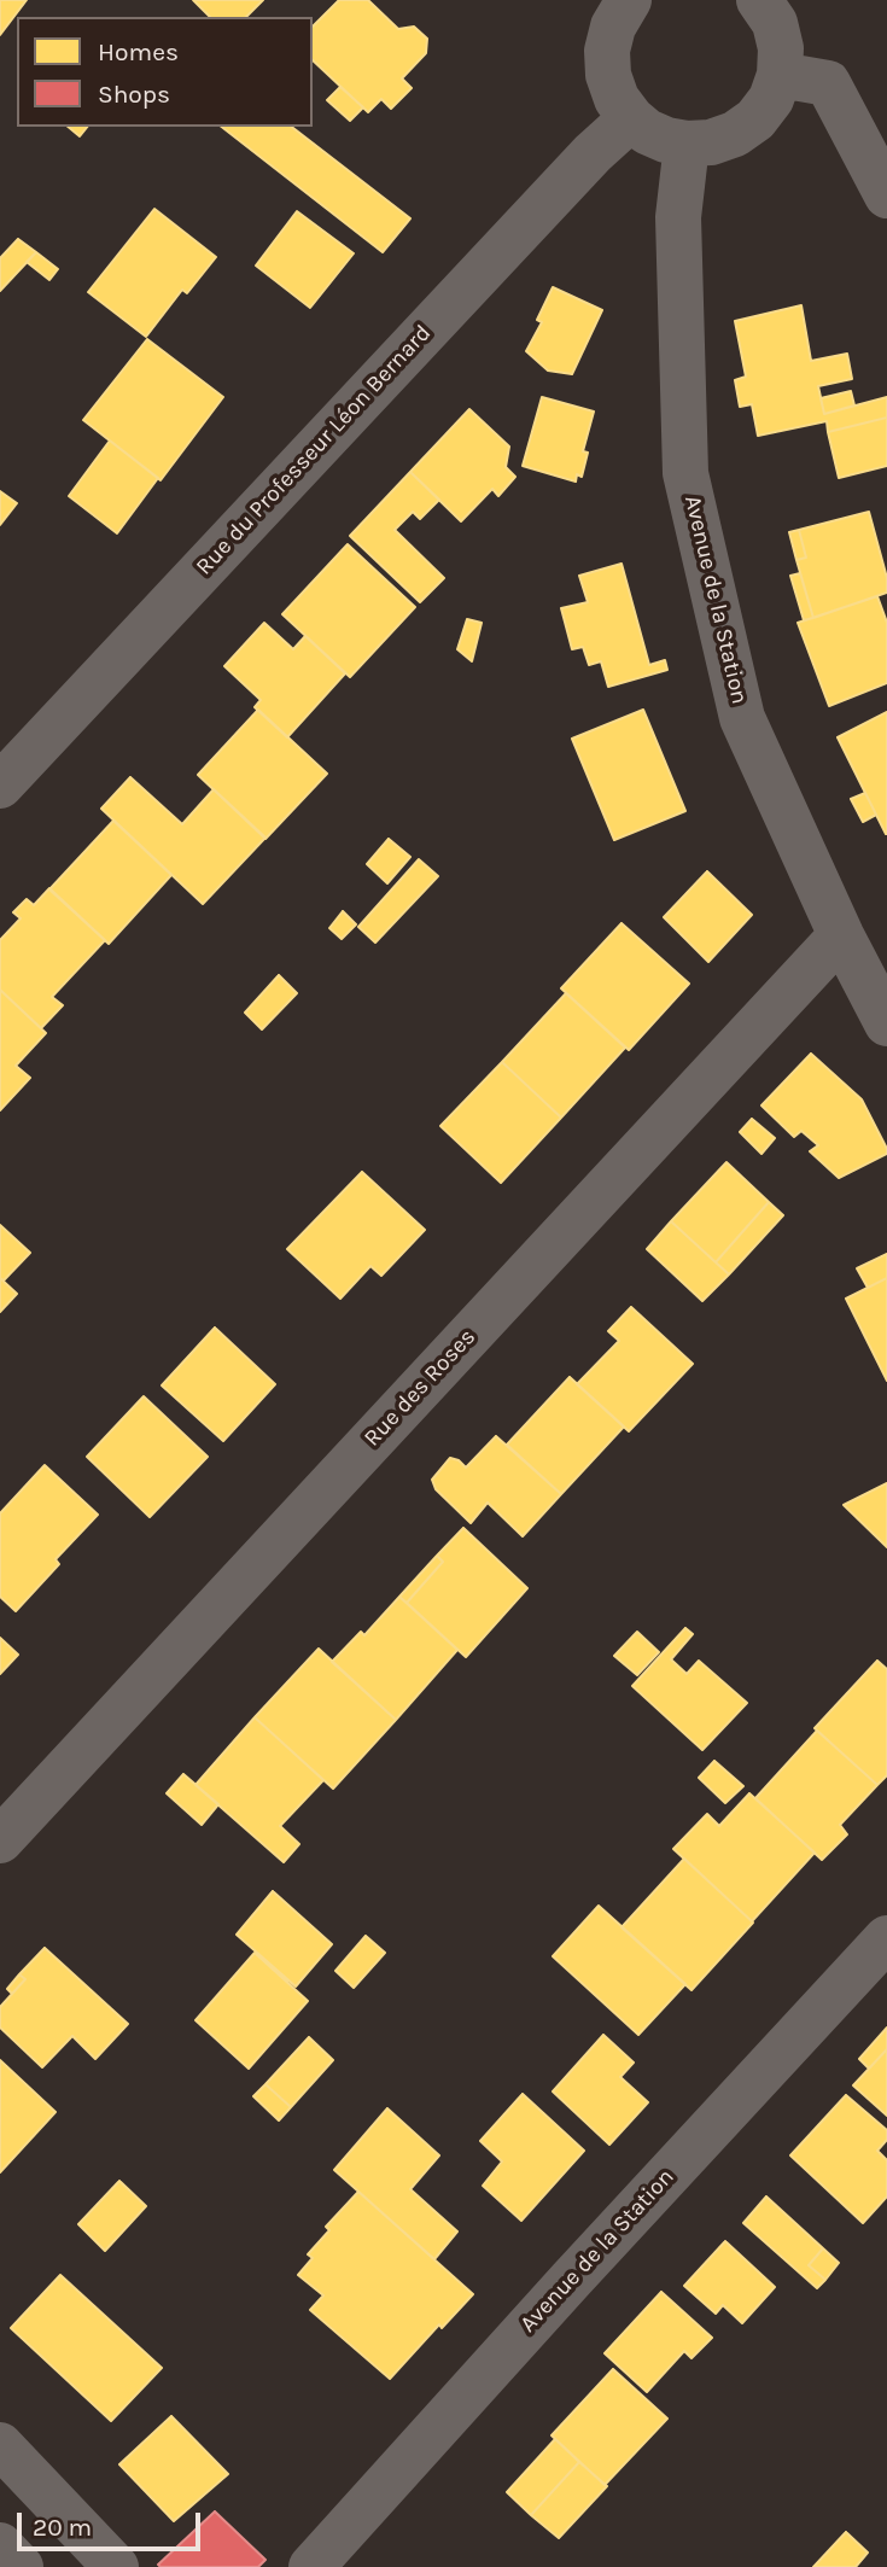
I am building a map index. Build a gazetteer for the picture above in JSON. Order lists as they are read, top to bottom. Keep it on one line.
{"streets":{"street":["Rue du Professeur Léon Bernard","Avenue de la Station","Rue des Roses"]},"crossings":[["Avenue de la Station","Rue des Roses"]],"legend":["Homes","Shops"],"scale_bar":"20 m"}
